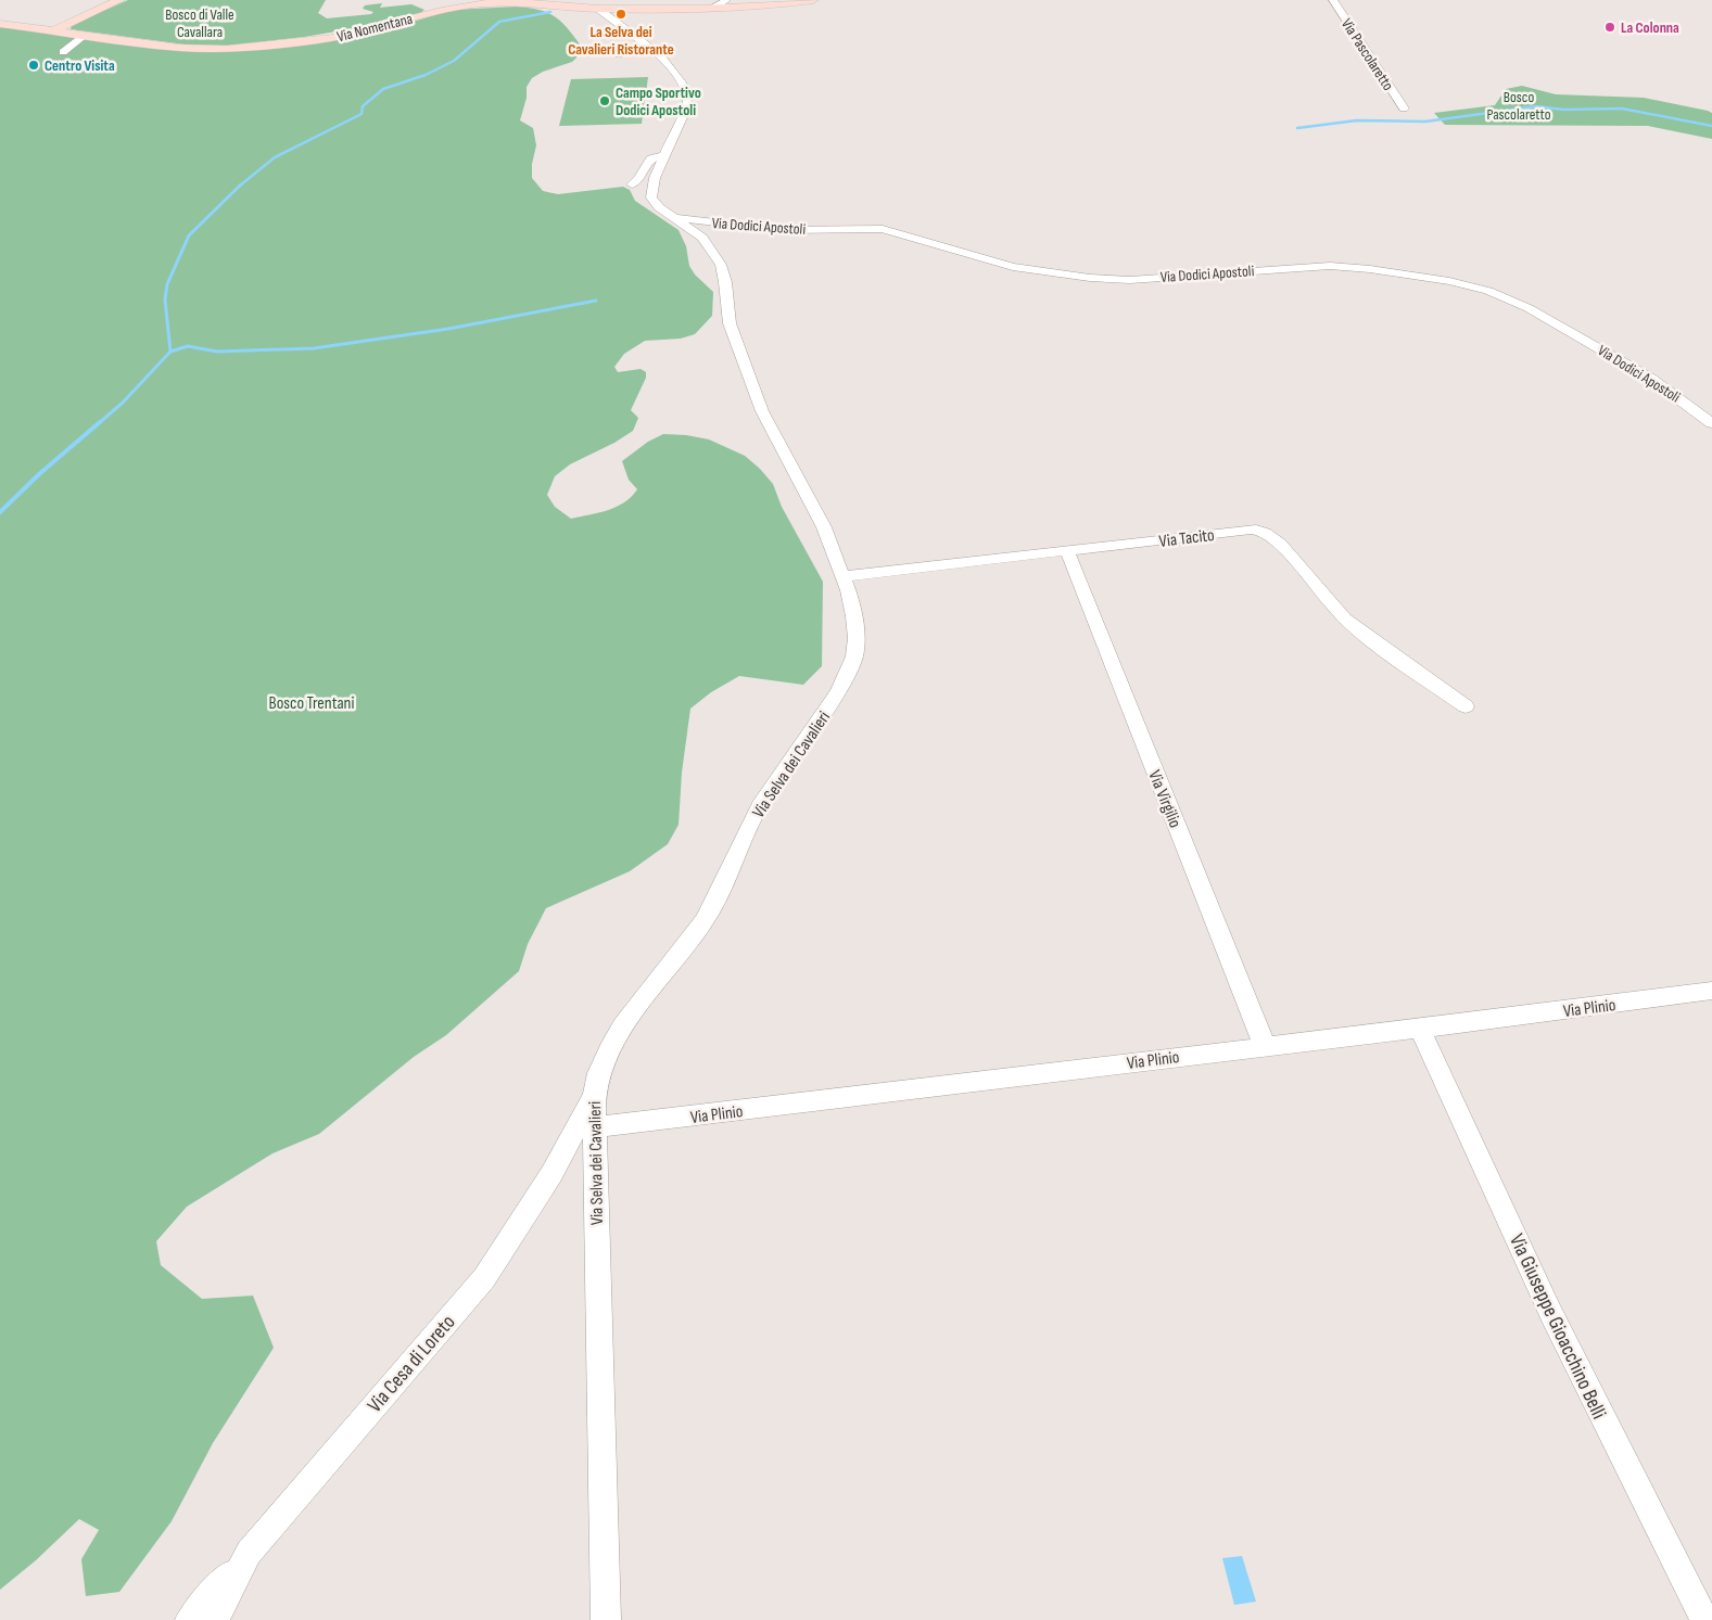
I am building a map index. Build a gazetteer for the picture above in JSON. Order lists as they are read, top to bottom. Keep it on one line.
{"streets":{"main road":["Via Nomentana"],"street":["Via Pascolaretto","Via Dodici Apostoli","Via Tacito","Via Selva dei Cavalieri","Via Virgilio","Via Plinio","Via Giuseppe Gioacchino Belli","Via Cesa di Loreto"]},"crossings":[["Via Nomentana","Via Selva dei Cavalieri"],["Via Dodici Apostoli","Via Selva dei Cavalieri"],["Via Tacito","Via Selva dei Cavalieri"],["Via Tacito","Via Virgilio"],["Via Selva dei Cavalieri","Via Plinio"],["Via Selva dei Cavalieri","Via Cesa di Loreto"],["Via Virgilio","Via Plinio"],["Via Plinio","Via Giuseppe Gioacchino Belli"]],"parks":["Bosco di Valle Cavallara","Bosco Pascolaretto","Bosco Trentani"],"places":["La Selva dei Cavalieri Ristorante","La Colonna","Centro Visita","Campo Sportivo Dodici Apostoli"]}
